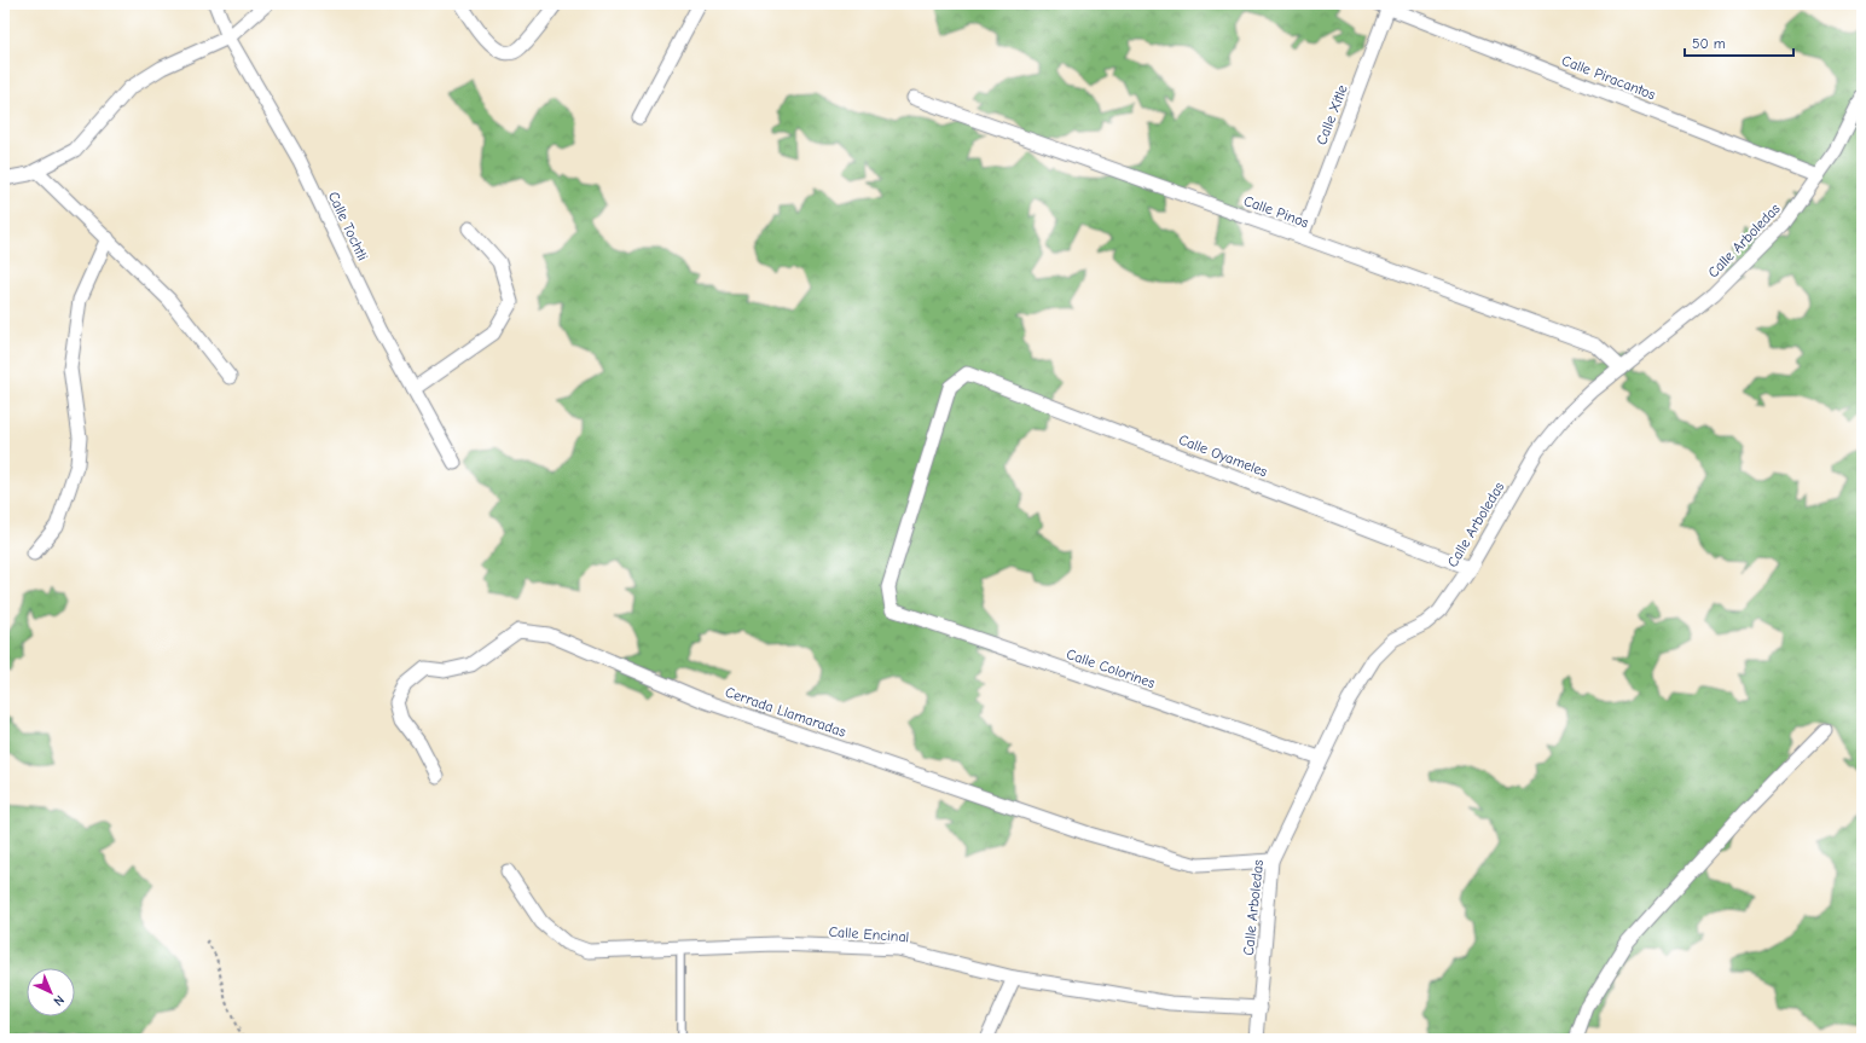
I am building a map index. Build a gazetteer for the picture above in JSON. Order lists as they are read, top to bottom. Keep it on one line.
{"streets":{"street":["Calle Piracantos","Calle Xitle","Calle Pinos","Calle Tochtli","Calle Arboledas","Calle Oyameles","Calle Colorines","Cerrada Llamaradas","Calle Encinal"]},"crossings":[["Calle Piracantos","Calle Xitle"],["Calle Piracantos","Calle Arboledas"],["Calle Xitle","Calle Pinos"],["Calle Pinos","Calle Arboledas"],["Calle Arboledas","Calle Oyameles"],["Calle Arboledas","Calle Colorines"],["Calle Arboledas","Cerrada Llamaradas"],["Calle Arboledas","Calle Encinal"],["Calle Oyameles","Calle Colorines"]],"scale_bar":"50 m","north":"bottom right"}
